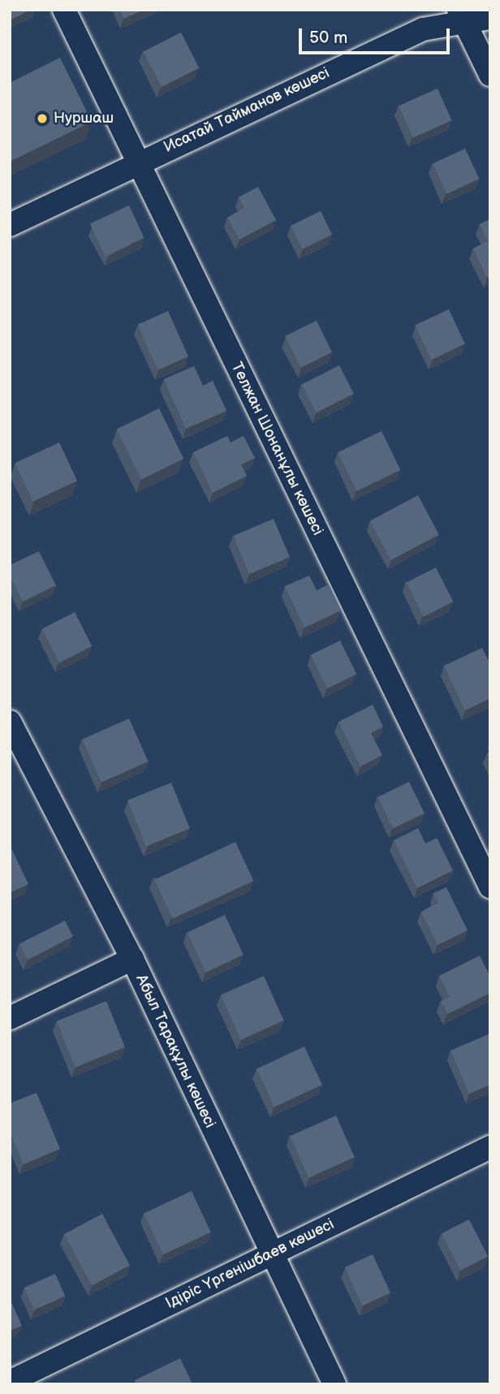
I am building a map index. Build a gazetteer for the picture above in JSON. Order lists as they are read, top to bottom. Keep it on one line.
{"streets":{"street":["Исатай Тайманов көшесі","Телжан Шонанұлы көшесі","Абыл Тарақұлы көшесі","Ідіріс Үргенішбаев көшесі"]},"crossings":[["Исатай Тайманов көшесі","Телжан Шонанұлы көшесі"],["Абыл Тарақұлы көшесі","Ідіріс Үргенішбаев көшесі"]],"places":["Нуршаш"],"scale_bar":"50 m"}
